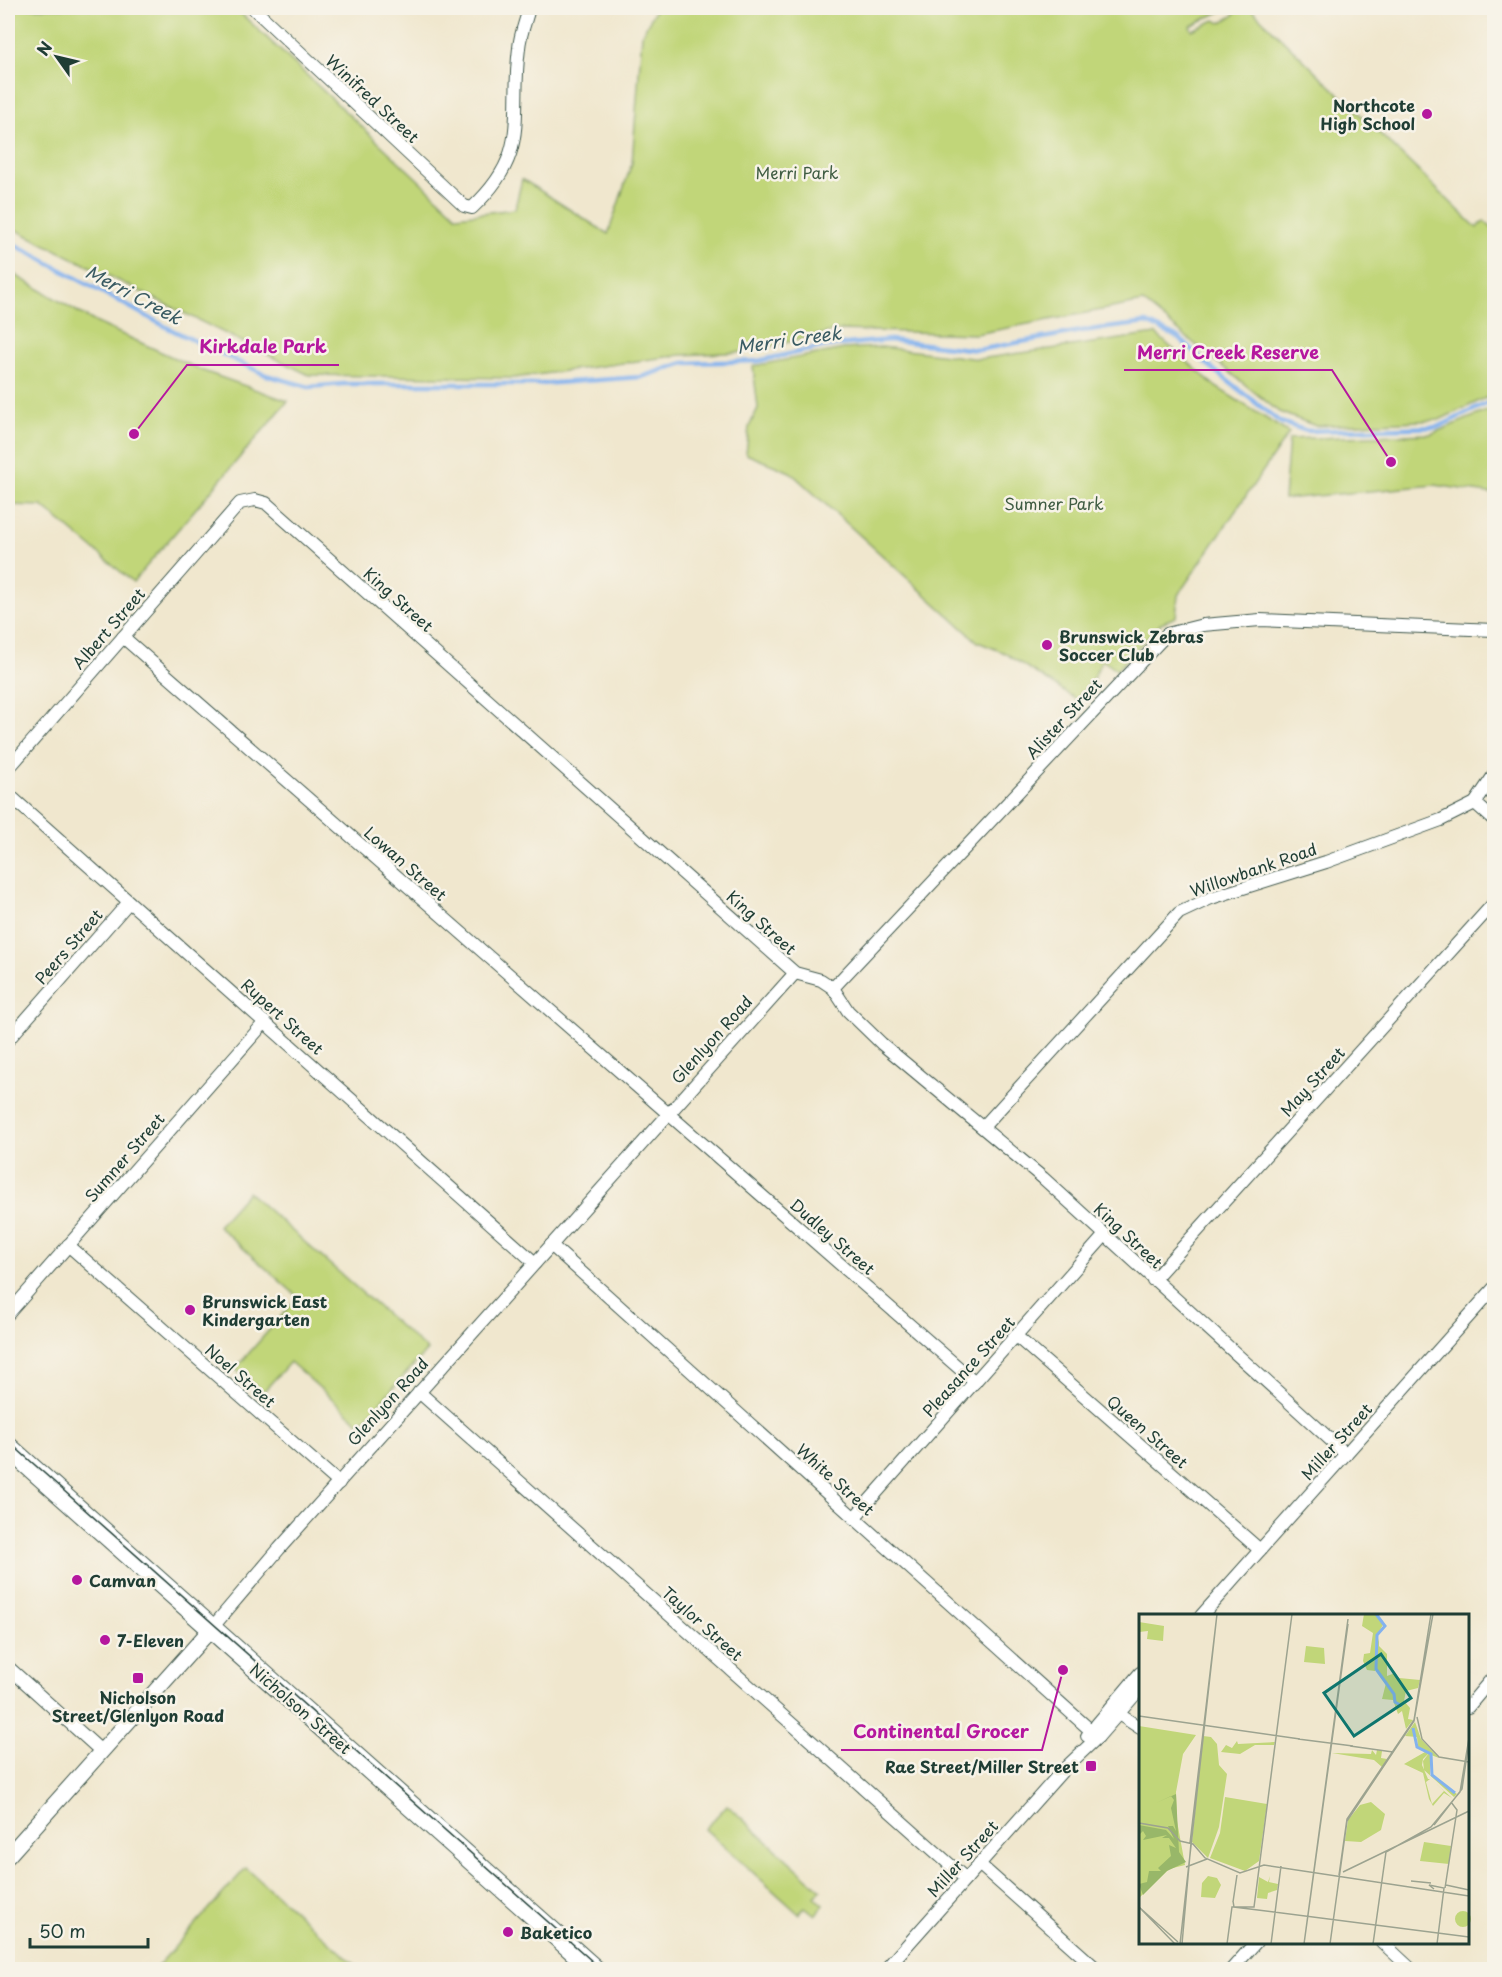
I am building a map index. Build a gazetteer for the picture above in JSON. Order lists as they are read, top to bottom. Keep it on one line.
{"streets":{"main road":["Nicholson Street"],"street":["Winifred Street","King Street","Albert Street","Alister Street","Lowan Street","Willowbank Road","Peers Street","Rupert Street","Glenlyon Road","May Street","Sumner Street","Dudley Street","Pleasance Street","Noel Street","Queen Street","Miller Street","White Street","Taylor Street"]},"crossings":[["King Street","Albert Street"],["King Street","Alister Street"],["King Street","Willowbank Road"],["King Street","Glenlyon Road"],["King Street","May Street"],["King Street","Pleasance Street"],["King Street","Miller Street"],["Albert Street","Lowan Street"],["Lowan Street","Glenlyon Road"],["Lowan Street","Dudley Street"],["Peers Street","Rupert Street"],["Rupert Street","Glenlyon Road"],["Rupert Street","Sumner Street"],["Glenlyon Road","Dudley Street"],["Glenlyon Road","Noel Street"],["Glenlyon Road","White Street"],["Glenlyon Road","Taylor Street"],["Glenlyon Road","Nicholson Street"],["Sumner Street","Noel Street"],["Dudley Street","Pleasance Street"],["Pleasance Street","Queen Street"],["Pleasance Street","White Street"],["Queen Street","Miller Street"],["Miller Street","White Street"],["Miller Street","Taylor Street"]],"water":["Merri Creek"],"parks":["Merri Park","Sumner Park"],"places":{"other":["Northcote High School","Kirkdale Park","Merri Creek Reserve","Brunswick Zebras Soccer Club","Brunswick East Kindergarten","Camvan","7-Eleven","Continental Grocer","Baketico"],"transit":["Nicholson Street/Glenlyon Road","Rae Street/Miller Street"]},"scale_bar":"50 m","north":"top left"}
